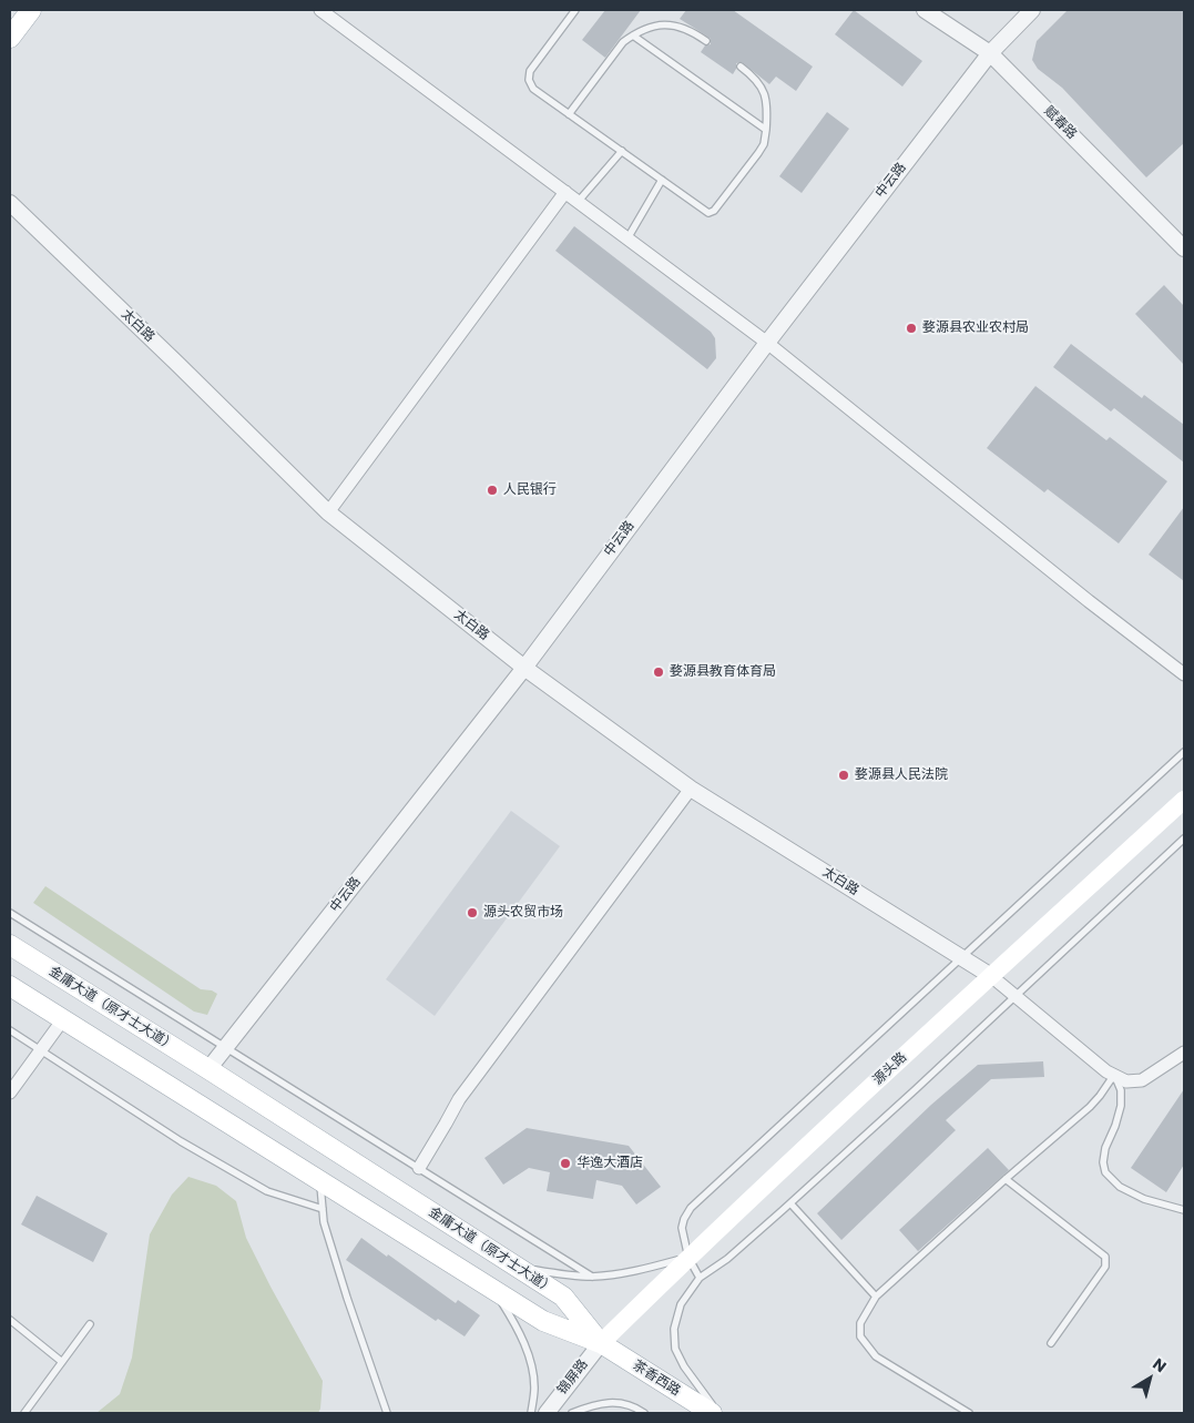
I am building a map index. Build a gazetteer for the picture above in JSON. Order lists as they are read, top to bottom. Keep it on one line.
{"streets":{"main road":["金庸大道（原才士大道）","源头路","茶香西路"],"street":["赋春路","中云路","太白路","锦屏路"]},"crossings":[["赋春路","中云路"],["中云路","太白路"],["中云路","金庸大道（原才士大道）"],["太白路","源头路"],["金庸大道（原才士大道）","源头路"],["金庸大道（原才士大道）","锦屏路"],["金庸大道（原才士大道）","茶香西路"],["源头路","锦屏路"],["源头路","茶香西路"],["锦屏路","茶香西路"]],"places":["婺源县农业农村局","人民银行","婺源县教育体育局","婺源县人民法院","源头农贸市场","华逸大酒店"],"north":"top right"}
